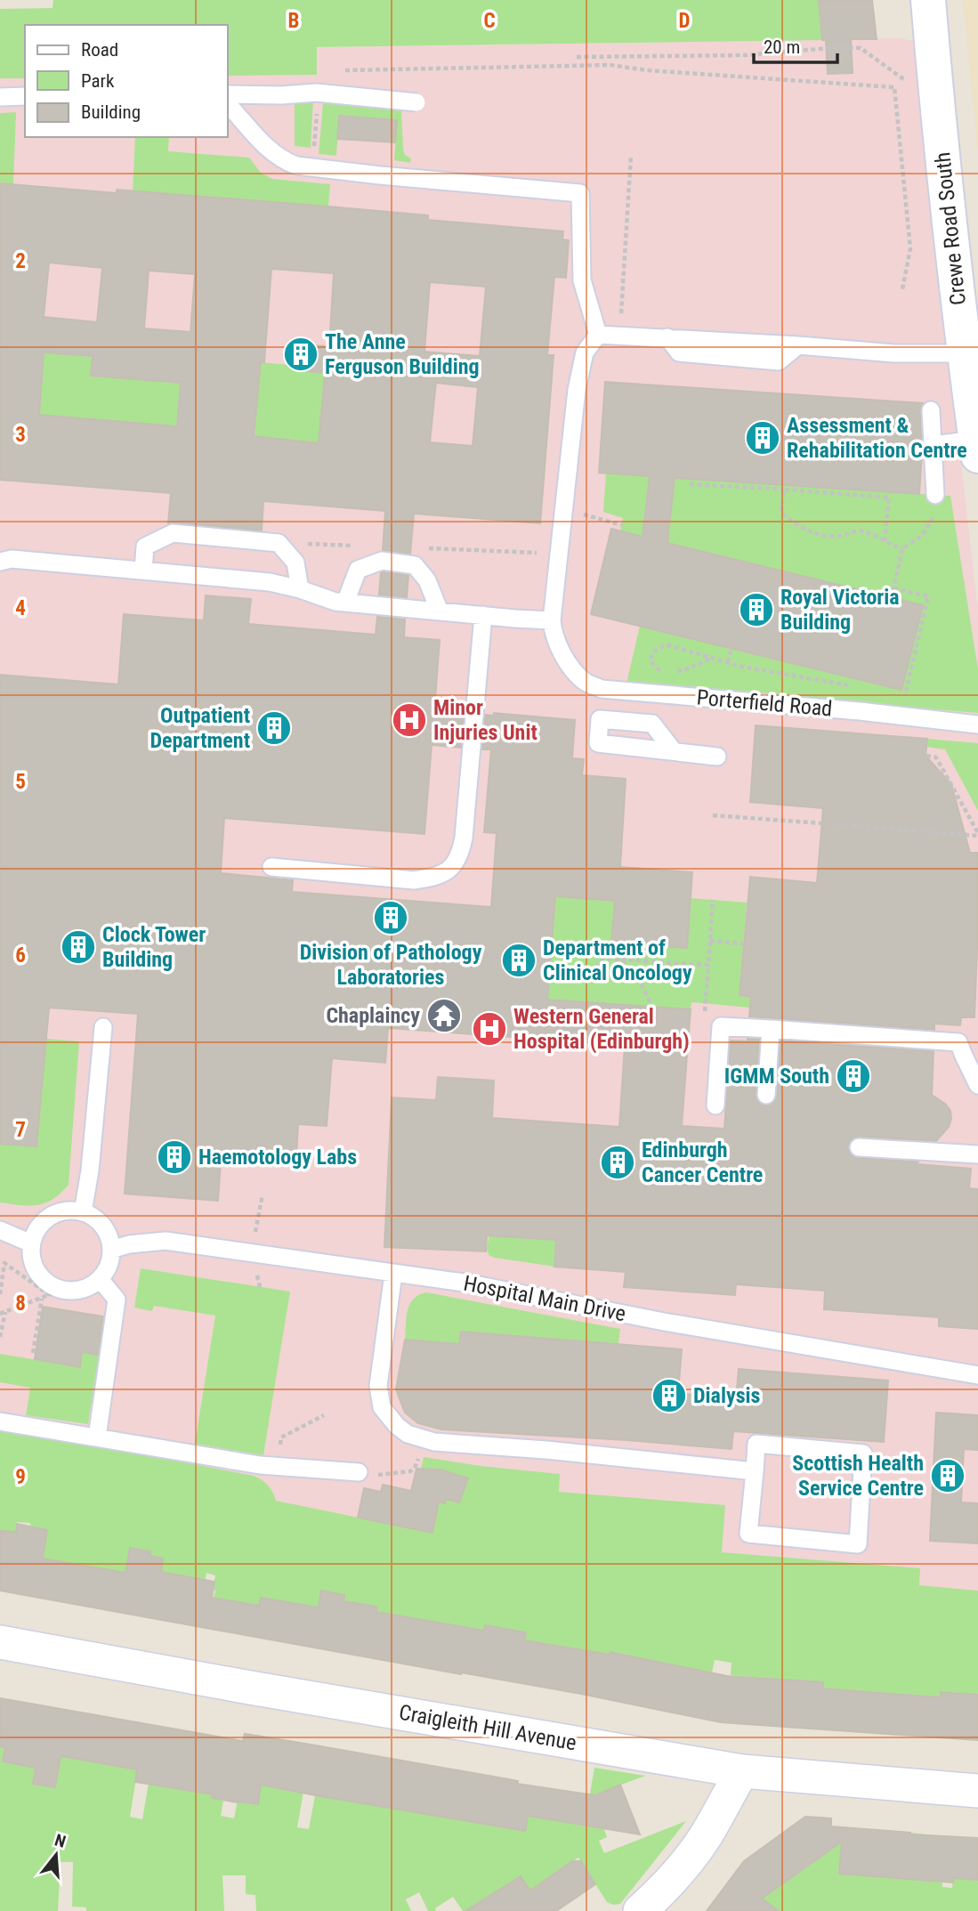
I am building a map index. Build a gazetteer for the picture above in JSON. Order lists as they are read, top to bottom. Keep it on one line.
{"streets":{"street":["Crewe Road South","Craigleith Hill Avenue"],"lane":["Porterfield Road","Hospital Main Drive"]},"places":{"building":["The Anne Ferguson Building","Assessment & Rehabilitation Centre","Royal Victoria Building","Outpatient Department","Division of Pathology Laboratories","Clock Tower Building","Department of Clinical Oncology","IGMM South","Haemotology Labs","Edinburgh Cancer Centre","Dialysis","Scottish Health Service Centre"],"hospital":["Minor Injuries Unit","Western General Hospital (Edinburgh)"],"temple":["Chaplaincy"]},"legend":["Road","Park","Building"],"scale_bar":"20 m","north":"top","grid":{"columns":["B","C","D"],"rows":["2","3","4","5","6","7","8","9"]}}
